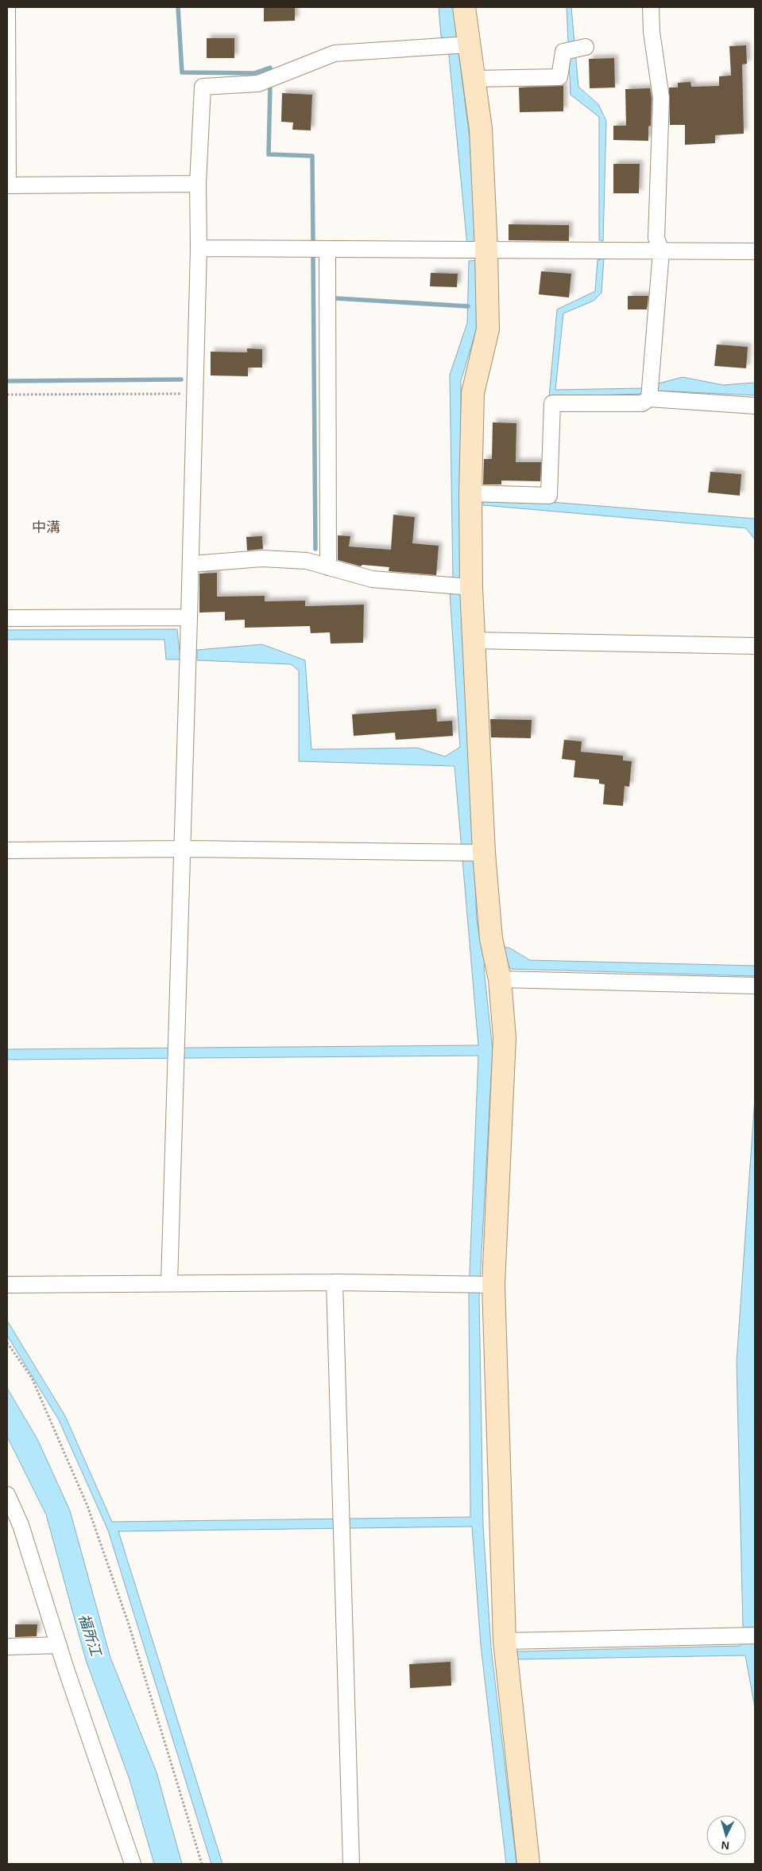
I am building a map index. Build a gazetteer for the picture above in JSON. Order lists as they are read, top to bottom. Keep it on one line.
{"districts":["中溝"],"water":["福所江"],"north":"bottom"}
